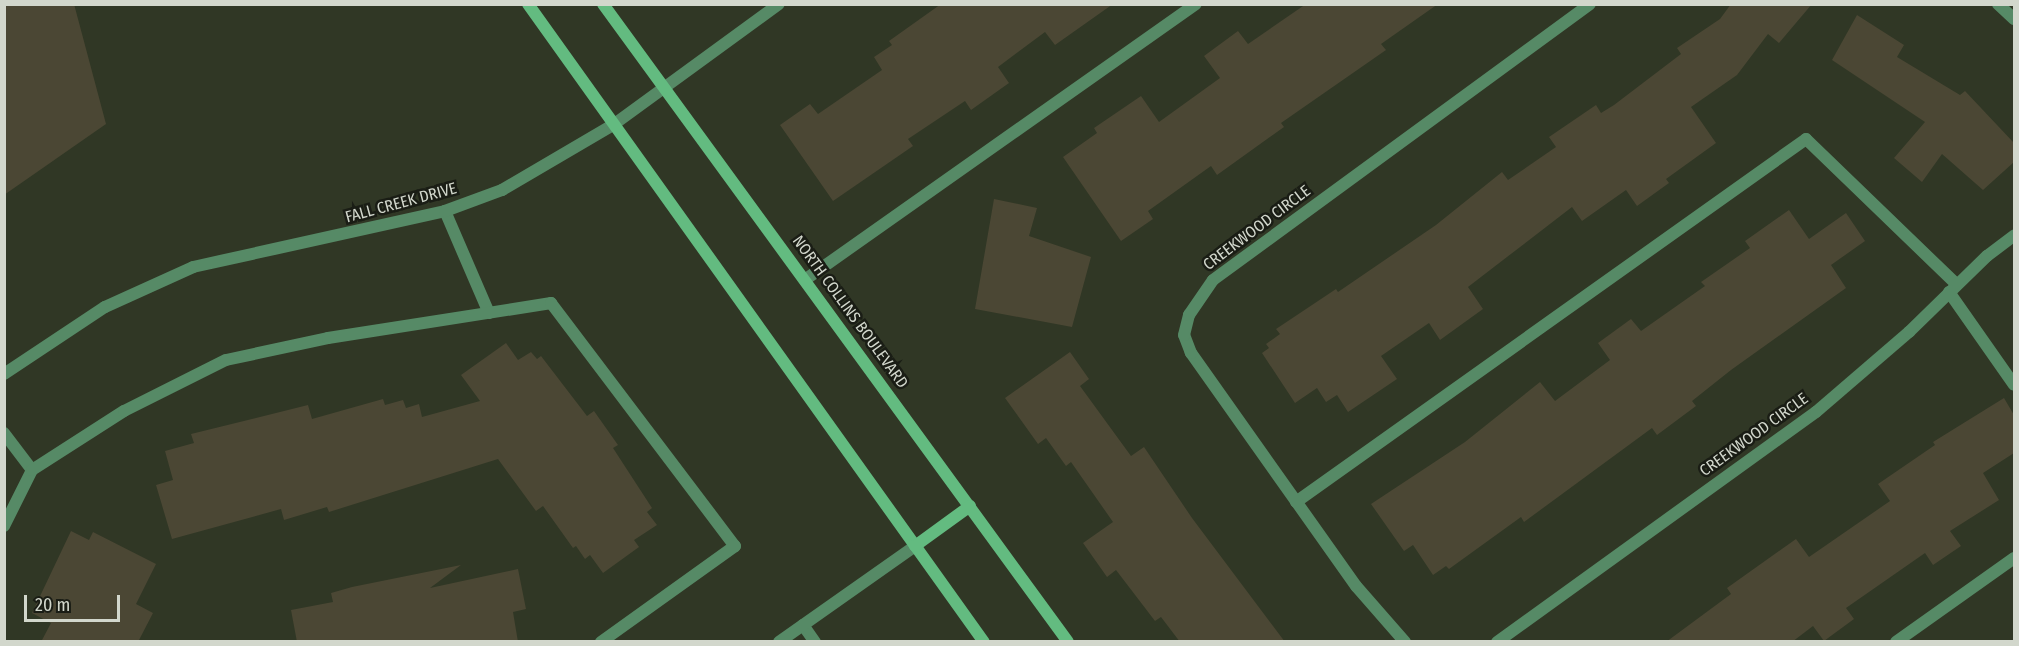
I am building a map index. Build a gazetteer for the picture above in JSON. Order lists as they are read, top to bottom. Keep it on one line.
{"streets":{"main road":["NORTH COLLINS BOULEVARD"],"street":["FALL CREEK DRIVE","CREEKWOOD CIRCLE"]},"crossings":[["FALL CREEK DRIVE","NORTH COLLINS BOULEVARD"]],"scale_bar":"20 m"}
